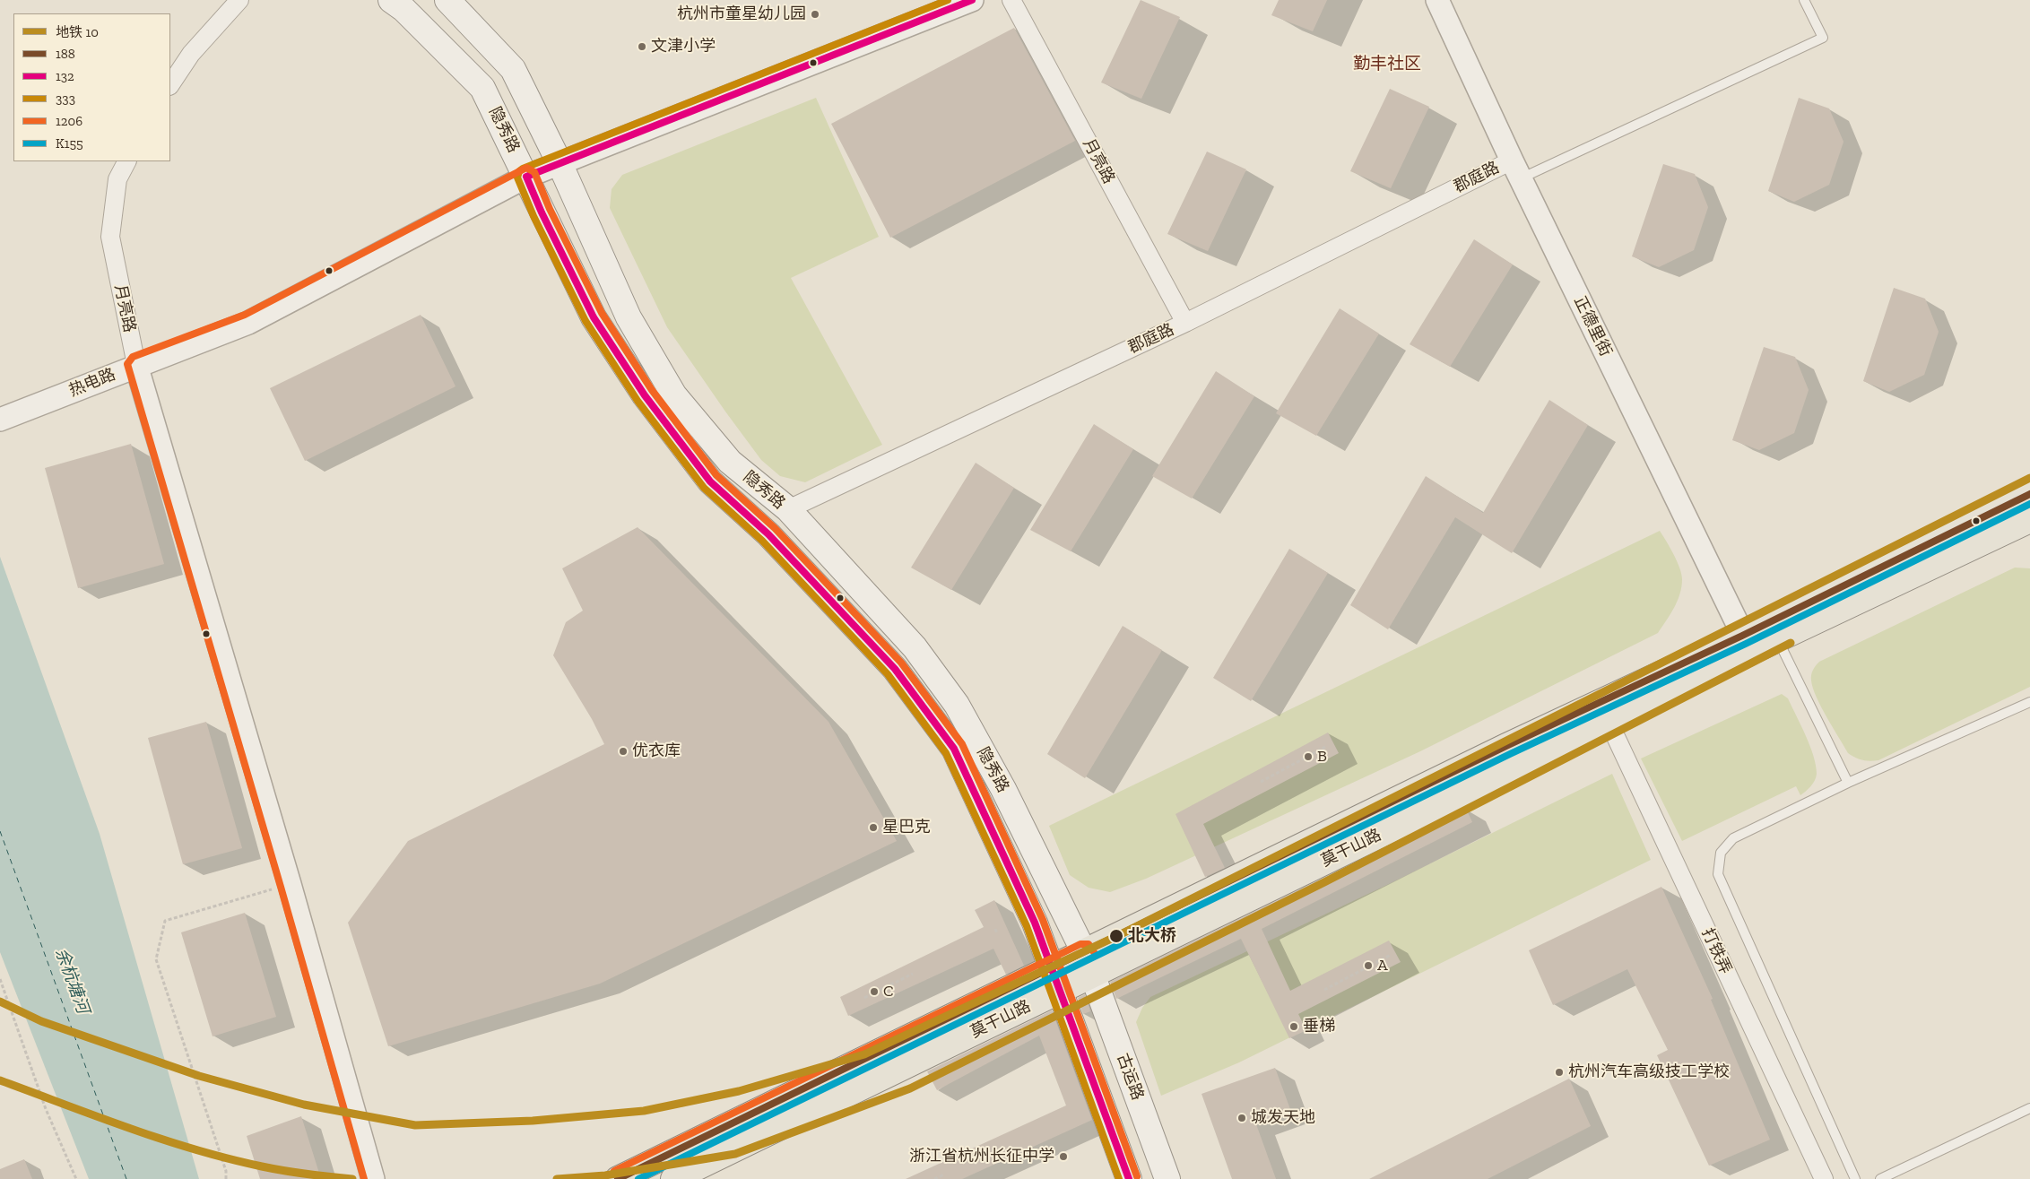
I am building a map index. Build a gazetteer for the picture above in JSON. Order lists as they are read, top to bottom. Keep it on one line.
{"streets":{"main road":["隐秀路","莫干山路","古运路"],"street":["月亮路","郡庭路","正德里街","热电路","打铁弄"]},"crossings":[["隐秀路","郡庭路"],["隐秀路","热电路"],["隐秀路","莫干山路"],["隐秀路","古运路"],["月亮路","郡庭路"],["月亮路","热电路"],["郡庭路","正德里街"],["正德里街","莫干山路"],["莫干山路","打铁弄"],["莫干山路","古运路"]],"districts":["勤丰社区"],"water":["余杭塘河"],"places":["杭州市童星幼儿园","文津小学","优衣库","B","星巴克","北大桥","A","C","垂梯","杭州汽车高级技工学校","城发天地","浙江省杭州长征中学"],"lines":["transit line 132","transit line 333","transit line 1206","metro line 10","transit line 188","transit line K155"],"legend":["地铁 10","188","132","333","1206","K155"]}
